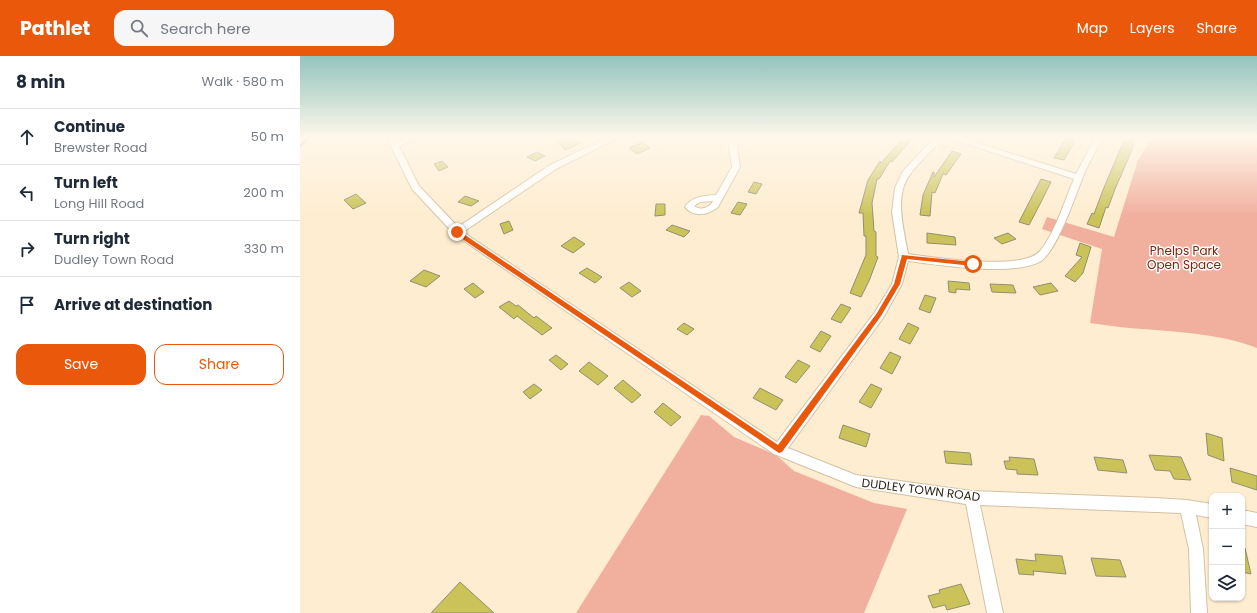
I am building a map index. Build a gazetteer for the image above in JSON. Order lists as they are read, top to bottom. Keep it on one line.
{"streets":{"street":["DUDLEY TOWN ROAD"]},"parks":["Phelps Park Open Space"],"page":{"header":"Pathlet","search":"Search here","nav":["Map","Layers","Share"],"heading":["8 min","Walk · 580 m"],"list":[["Continue","Brewster Road","50 m"],["Turn left","Long Hill Road","200 m"],["Turn right","Dudley Town Road","330 m"],"Arrive at destination"],"buttons":["Save","Share"],"map_buttons":["+","−"]}}
